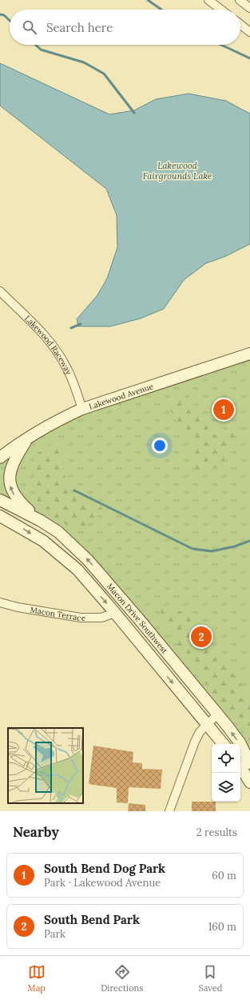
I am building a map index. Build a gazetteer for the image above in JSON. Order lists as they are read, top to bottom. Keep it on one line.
{"streets":{"street":["Lakewood Raceway","Lakewood Avenue","Macon Terrace","Macon Drive Southwest"]},"crossings":[["Lakewood Raceway","Lakewood Avenue"],["Macon Terrace","Macon Drive Southwest"]],"water":["Lakewood Fairgrounds Lake"],"page":{"search":"Search here","pins":["1","2"],"heading":["Nearby","2 results"],"list":[{"mark":"1","name":"South Bend Dog Park","note":"Park · Lakewood Avenue","value":"60 m"},{"mark":"2","name":"South Bend Park","note":"Park","value":"160 m"}],"nav":["Map","Directions","Saved"]}}
